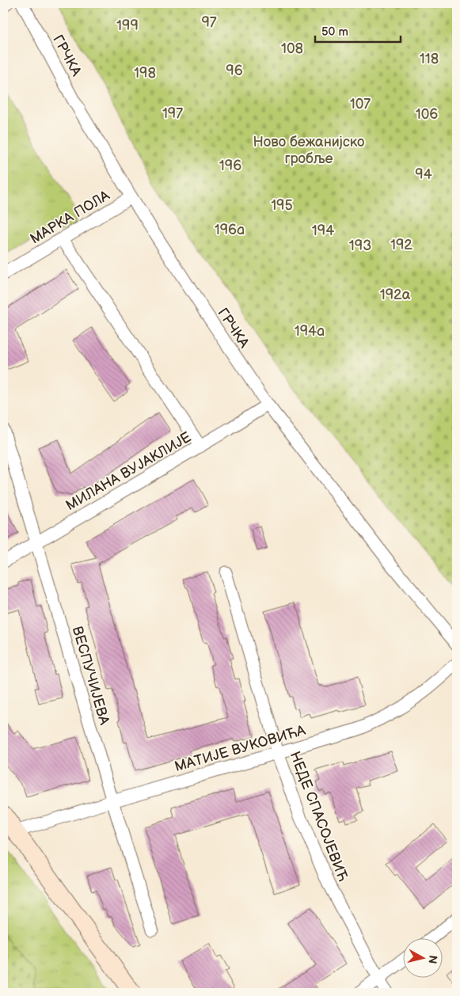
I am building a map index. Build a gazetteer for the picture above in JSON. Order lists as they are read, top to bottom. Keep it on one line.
{"streets":{"street":["ГРЧКА","МАРКА ПОЛА","МИЛАНА ВУЈАКЛИЈЕ","ВЕСПУЧИЈЕВА","МАТИЈЕ ВУКОВИЋА","НЕДЕ СПАСОЈЕВИЋ"]},"crossings":[["ГРЧКА","МАРКА ПОЛА"],["ГРЧКА","МИЛАНА ВУЈАКЛИЈЕ"],["МИЛАНА ВУЈАКЛИЈЕ","ВЕСПУЧИЈЕВА"],["ВЕСПУЧИЈЕВА","МАТИЈЕ ВУКОВИЋА"],["МАТИЈЕ ВУКОВИЋА","НЕДЕ СПАСОЈЕВИЋ"]],"parks":["97","199","108","118","96","198","107","197","106","Ново бежанијско гробље","196","94","195","196a","194","192","193","192а","194a"],"scale_bar":"50 m","north":"right"}
